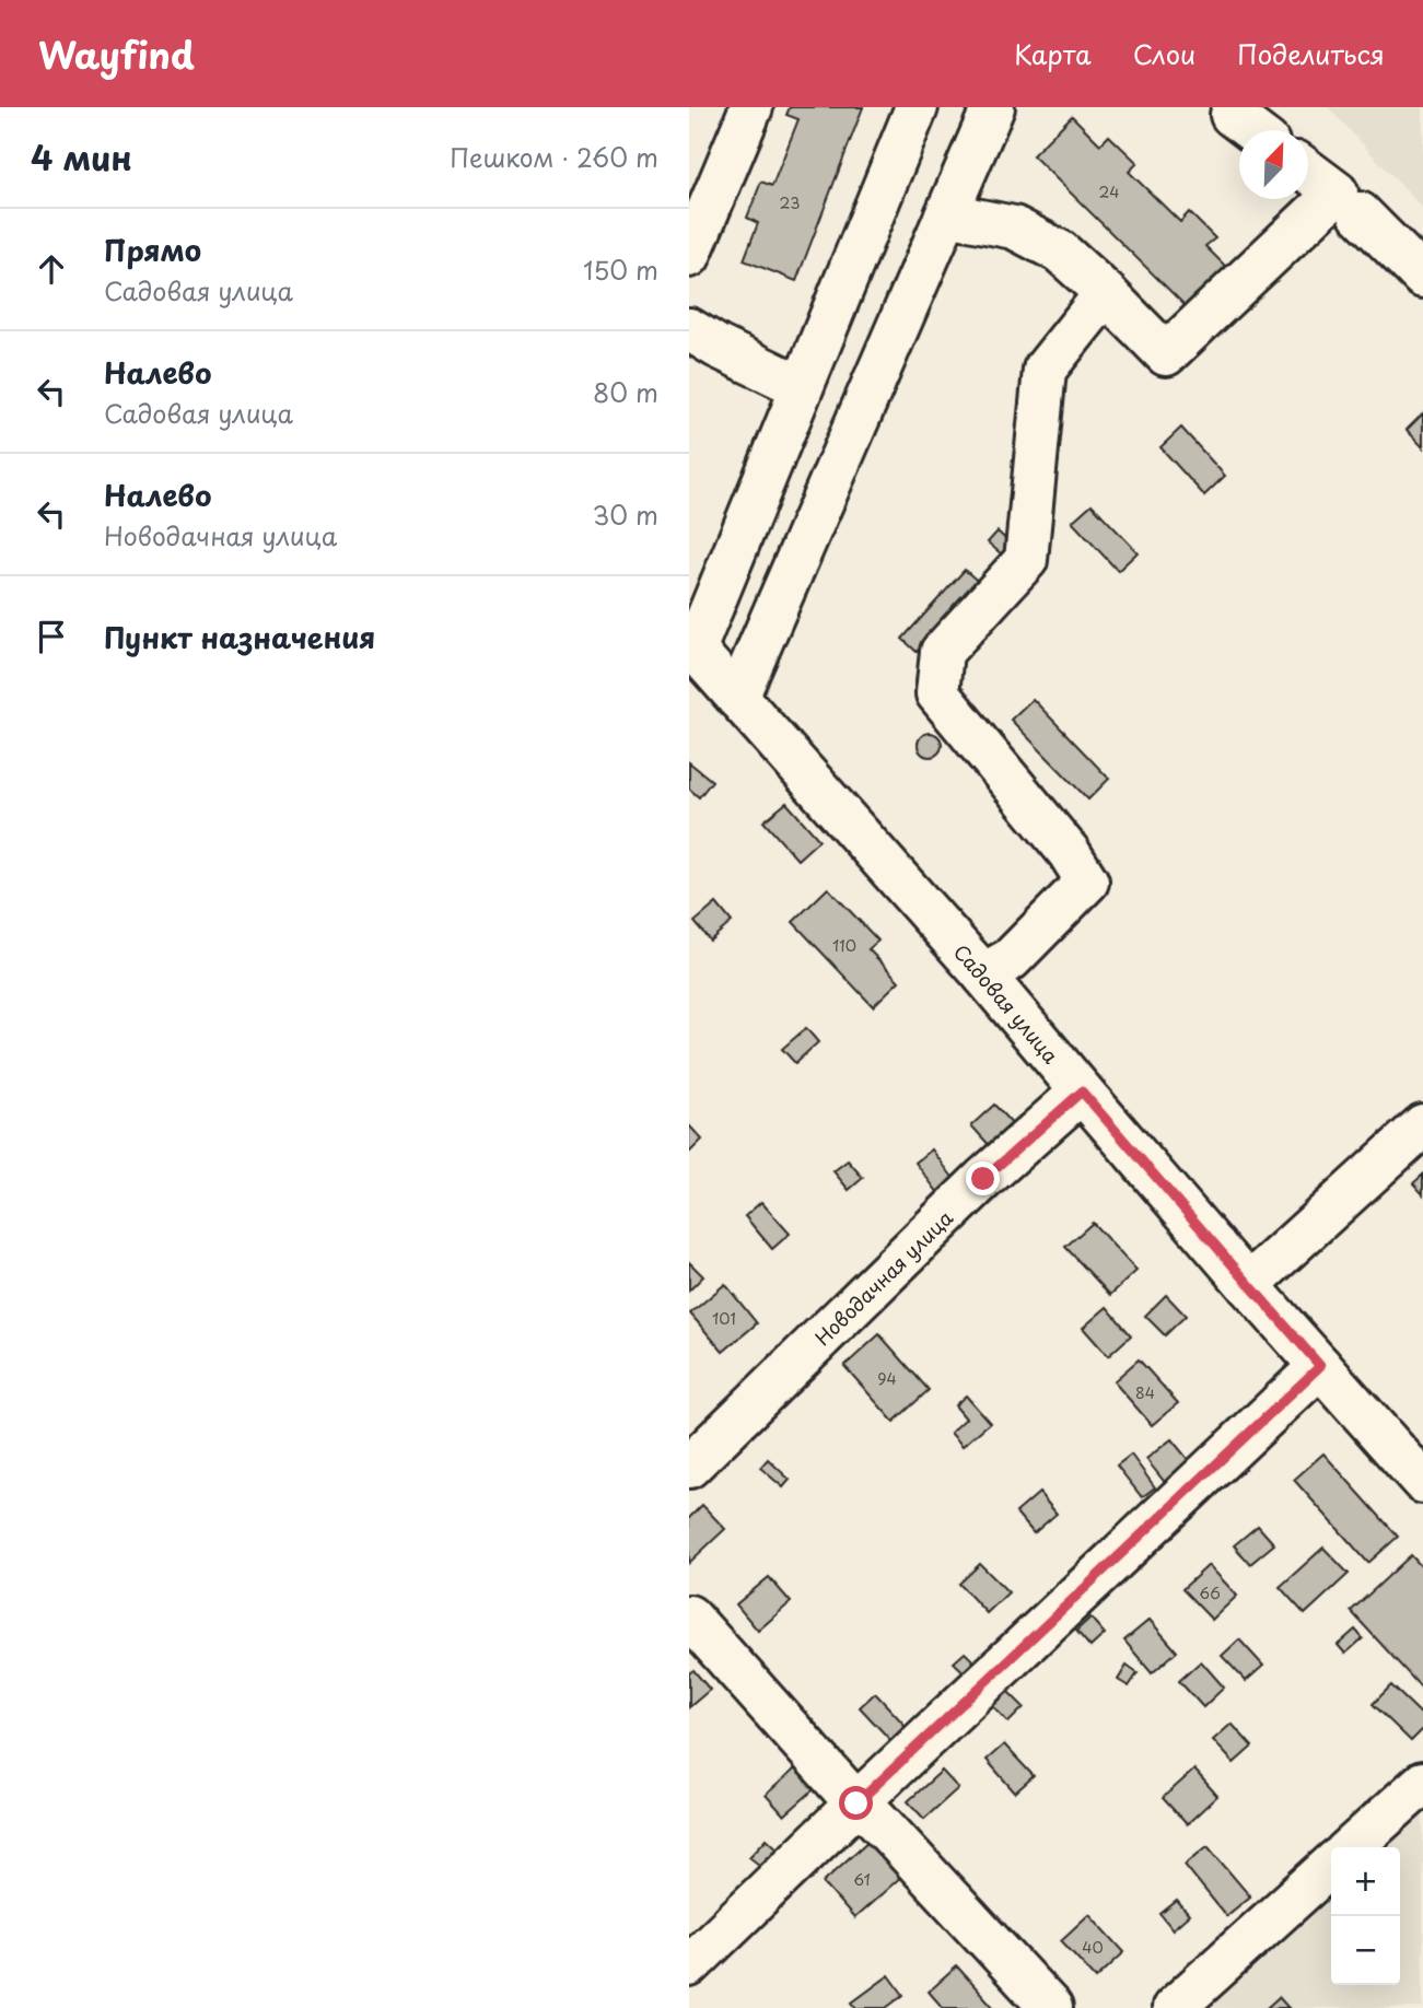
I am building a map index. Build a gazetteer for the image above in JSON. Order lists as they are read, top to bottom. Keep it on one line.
{"streets":{"street":["Садовая улица","Новодачная улица"]},"crossings":[["Садовая улица","Новодачная улица"]],"house_numbers":["24","23","110","101","94","84","66","61","40"],"north":"top right","page":{"header":"Wayfind","nav":["Карта","Слои","Поделиться"],"heading":["4 мин","Пешком · 260 m"],"list":[["Прямо","Садовая улица","150 m"],["Налево","Садовая улица","80 m"],["Налево","Новодачная улица","30 m"],"Пункт назначения"],"map_buttons":["+","−"]}}
